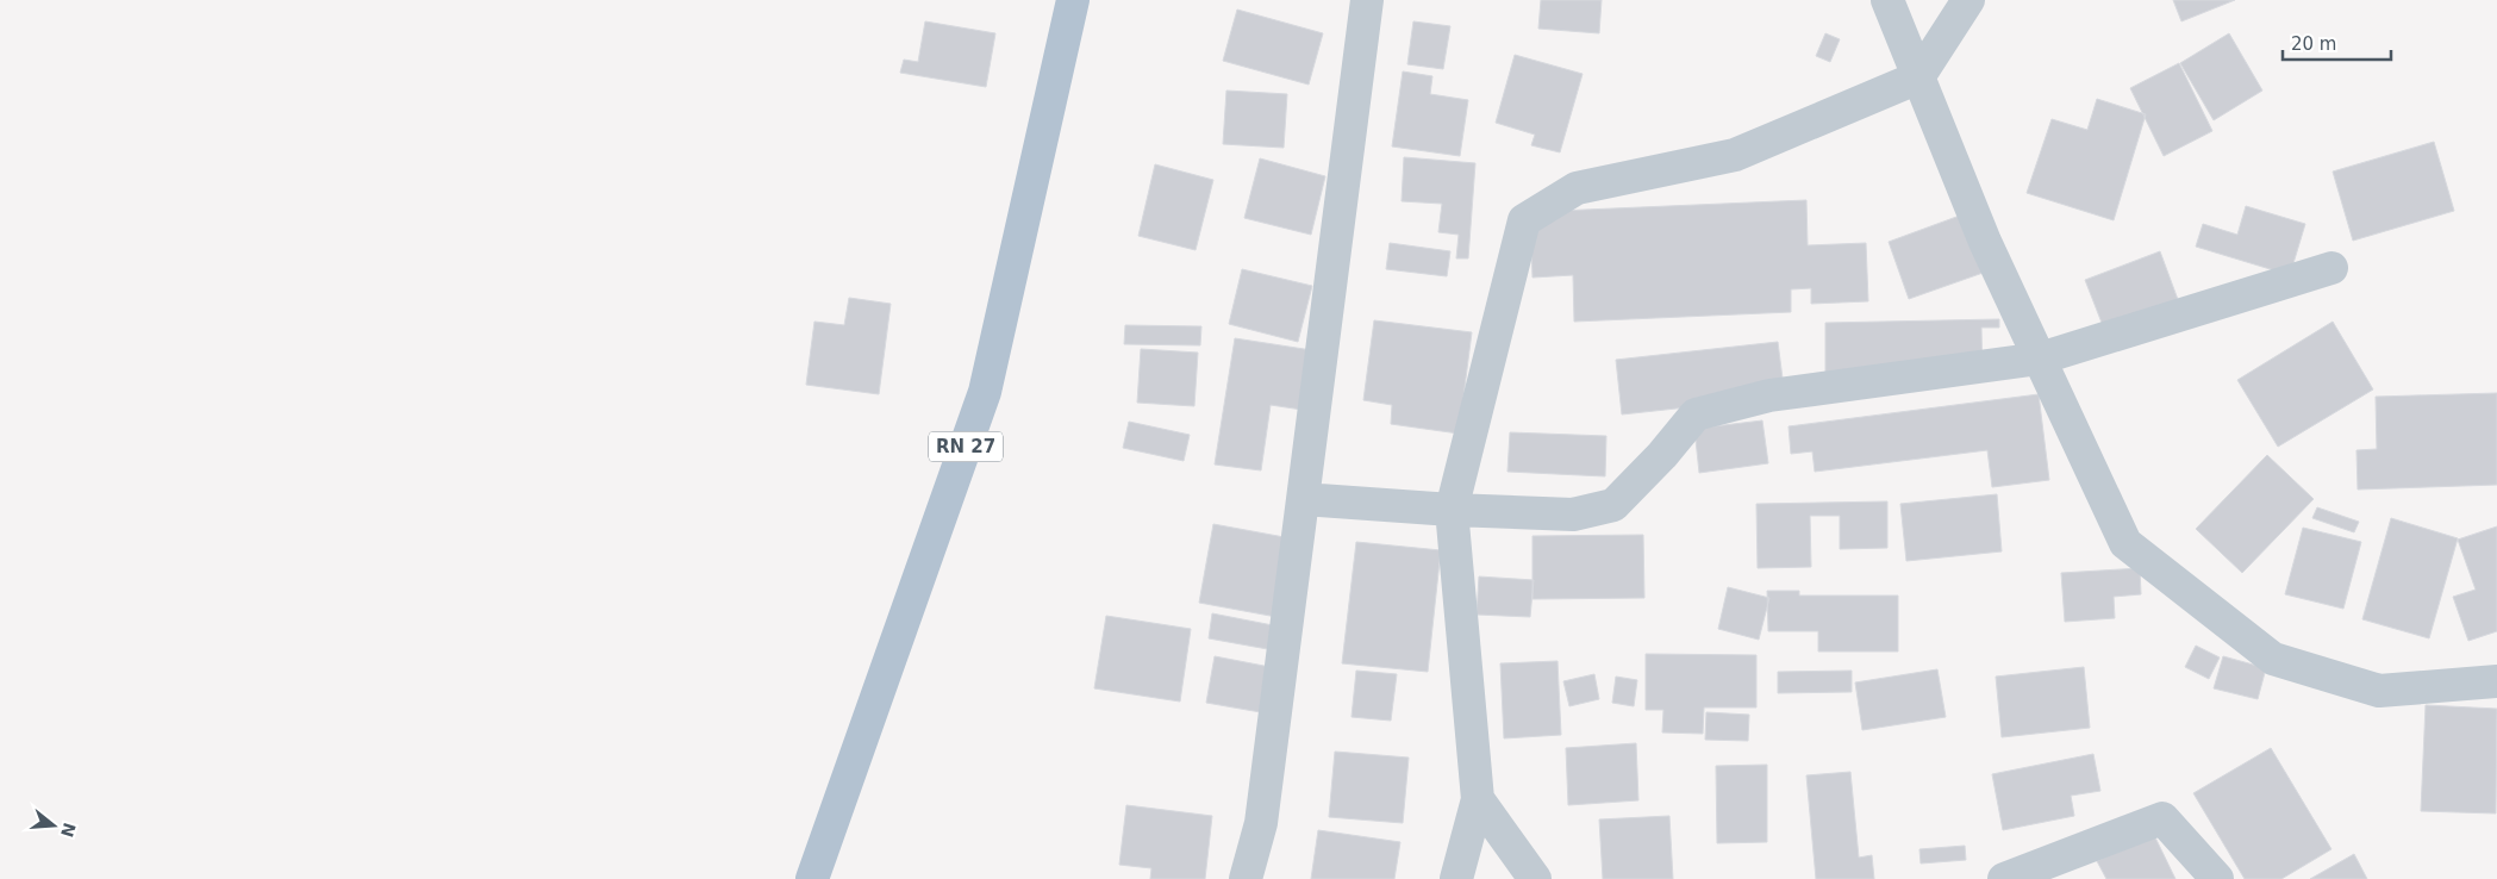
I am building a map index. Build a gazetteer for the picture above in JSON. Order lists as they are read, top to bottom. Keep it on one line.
{"streets":{"main road":["RN 27"]},"scale_bar":"20 m","north":"right"}
